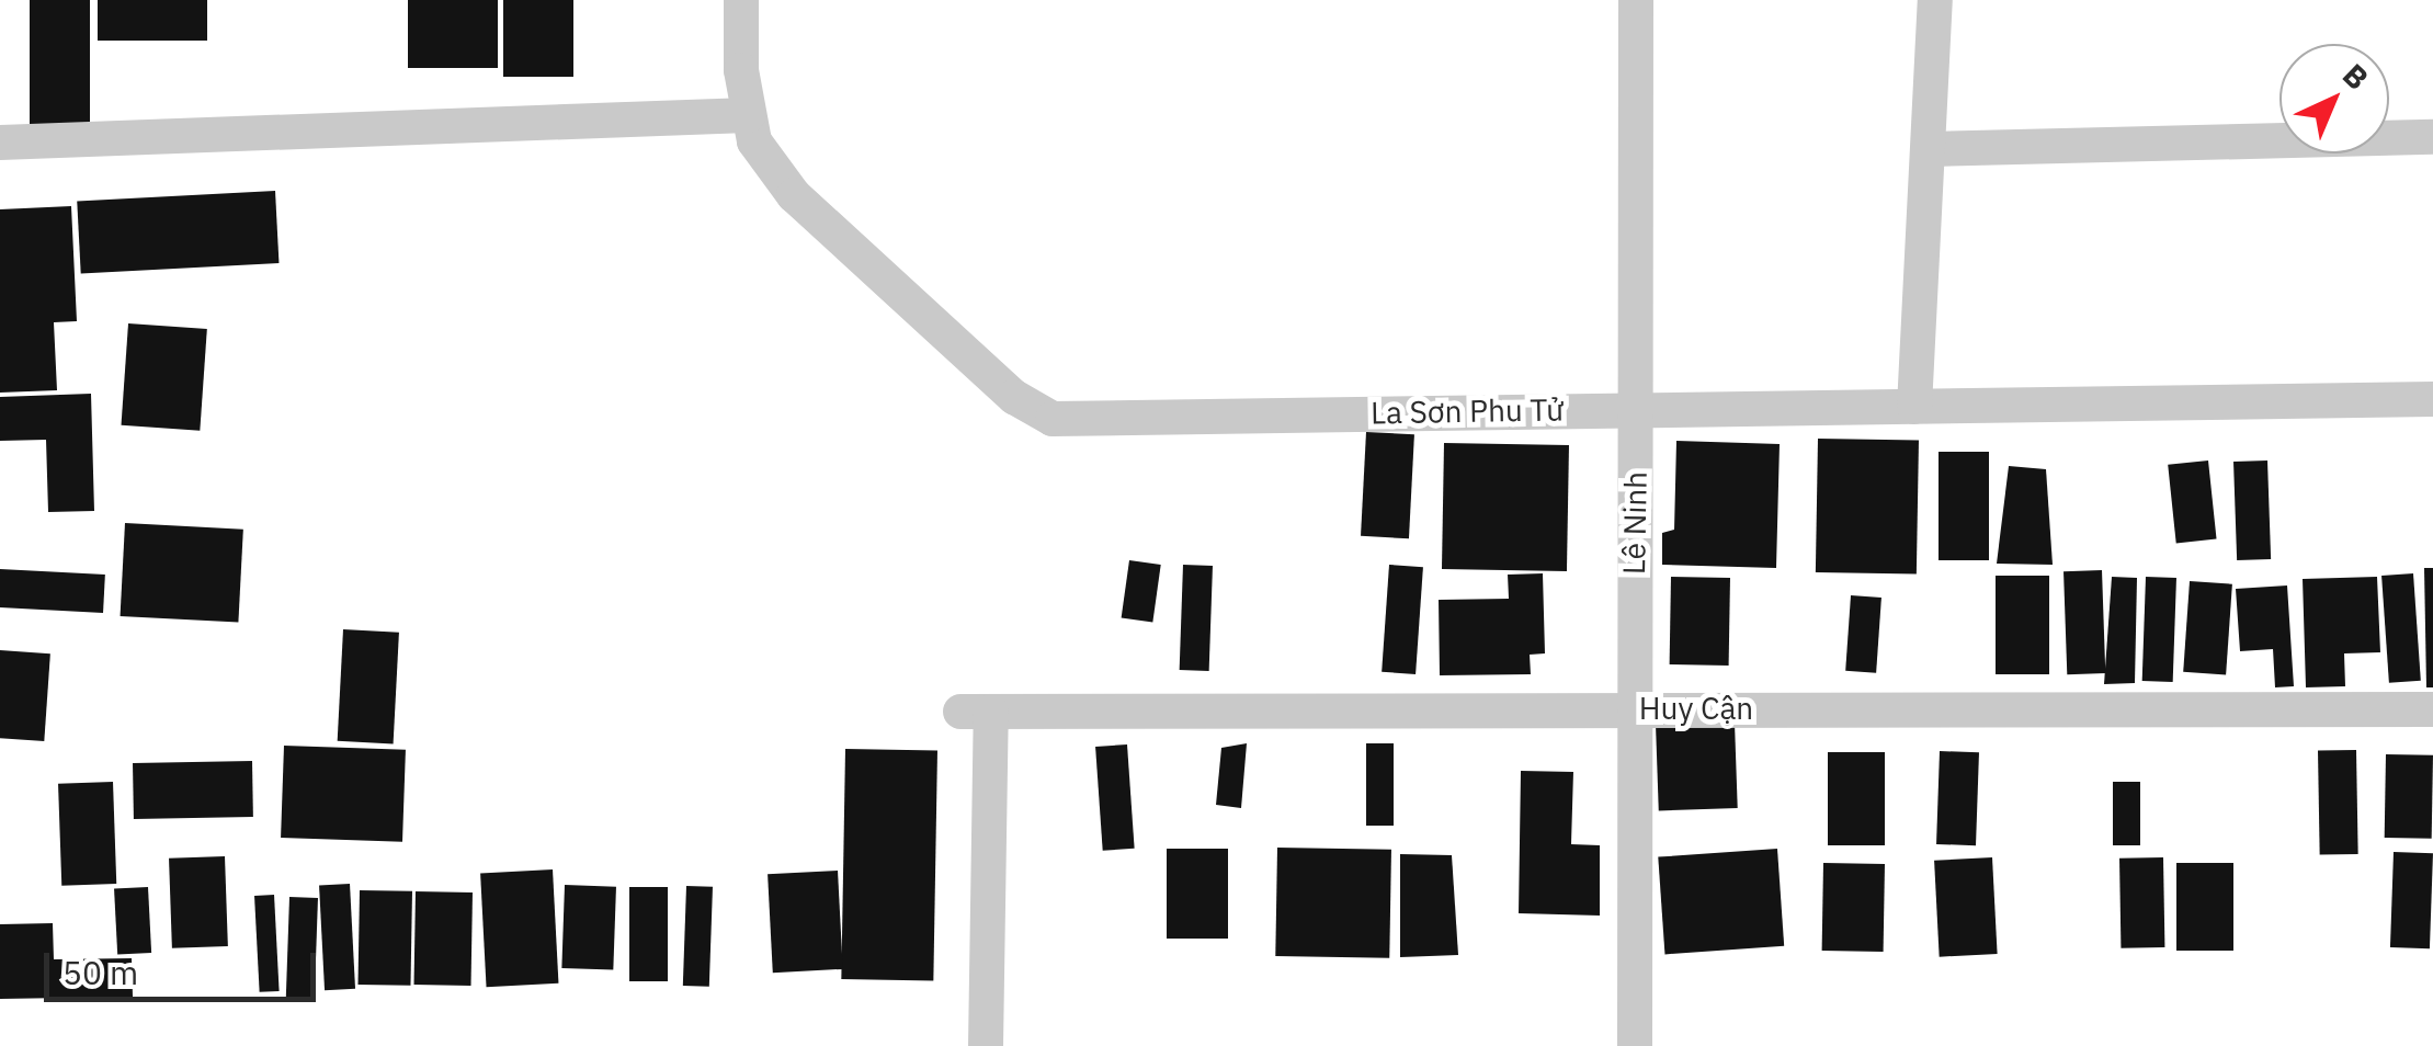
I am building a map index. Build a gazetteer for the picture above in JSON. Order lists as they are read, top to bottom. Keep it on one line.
{"streets":{"street":["La Sơn Phu Tử","Lê Ninh","Huy Cận"]},"crossings":[["La Sơn Phu Tử","Lê Ninh"],["Lê Ninh","Huy Cận"]],"scale_bar":"50 m","north":"top right"}
